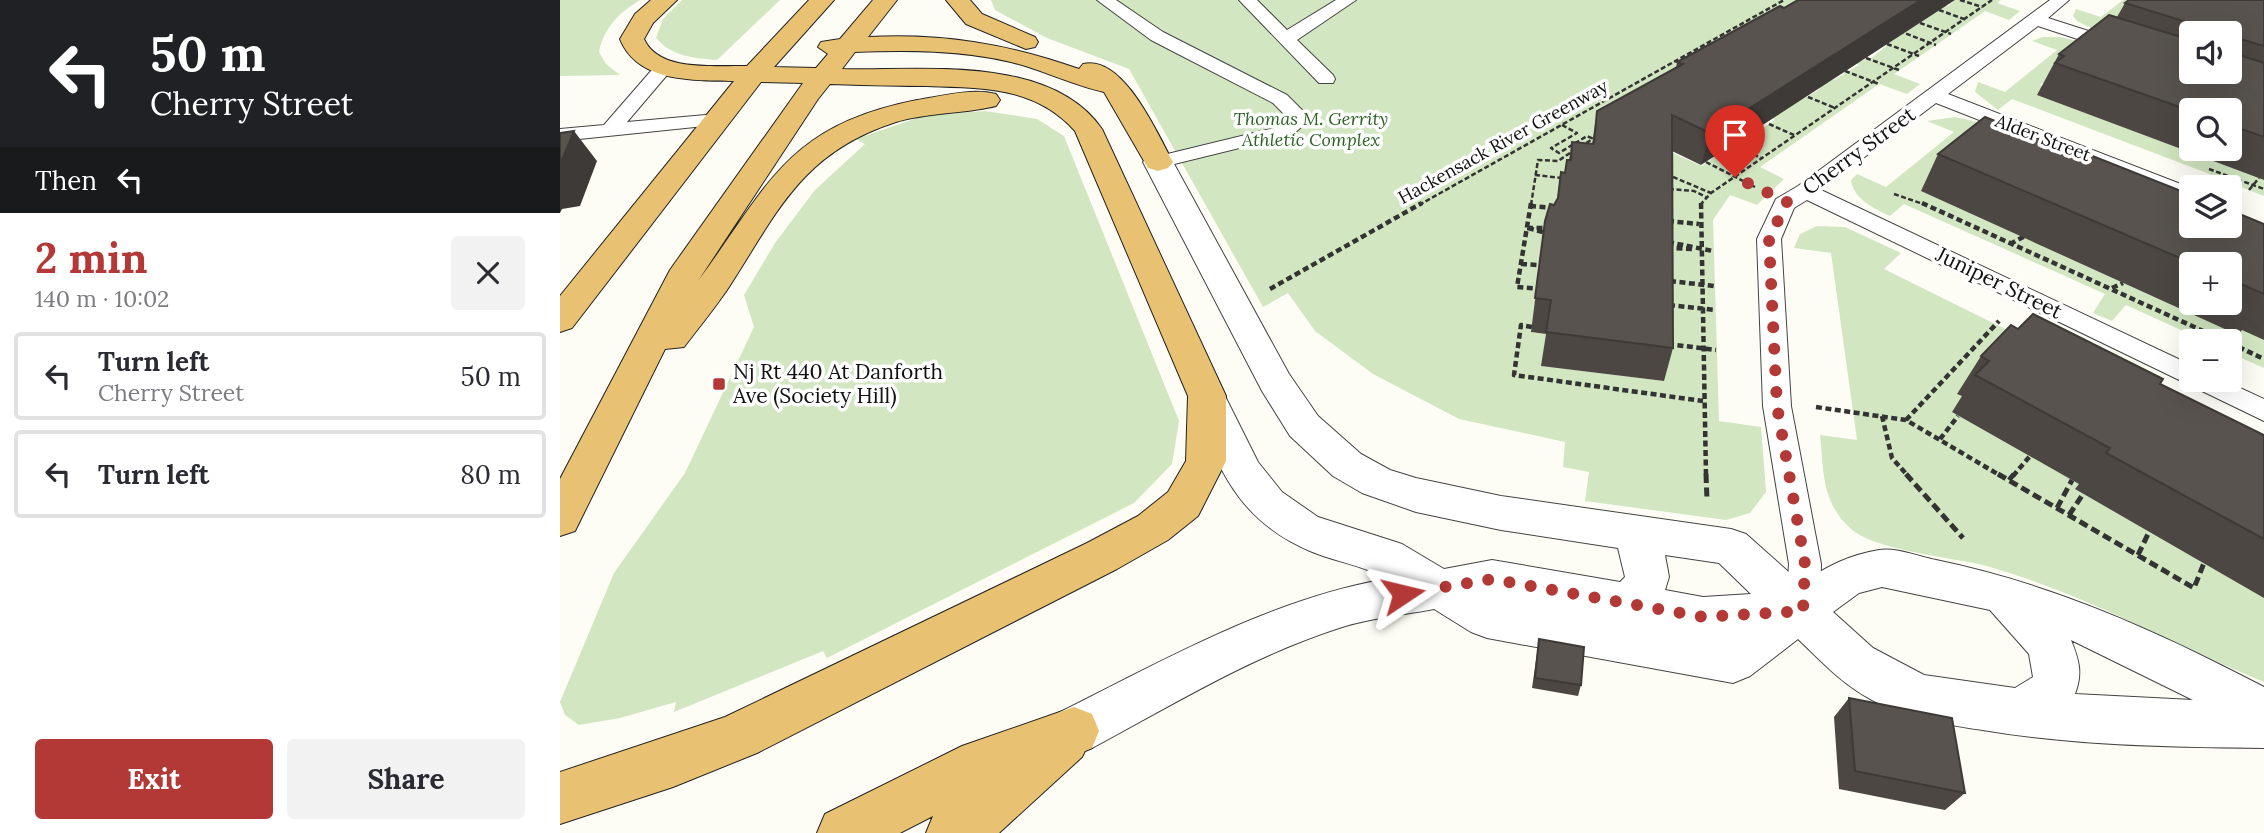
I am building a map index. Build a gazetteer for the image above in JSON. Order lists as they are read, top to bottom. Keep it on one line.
{"streets":{"lane":["Alder Street","Cherry Street","Juniper Street"],"path":["Hackensack River Greenway"]},"crossings":[["Alder Street","Cherry Street"],["Cherry Street","Juniper Street"]],"parks":["Thomas M. Gerrity Athletic Complex"],"places":{"transit":["Nj Rt 440 At Danforth Ave (Society Hill)"]},"page":{"turn":["50 m","Cherry Street"],"map_buttons":["+","−"],"then":"Then","heading":["2 min","140 m · 10:02"],"list":[{"name":"Turn left","note":"Cherry Street","value":"50 m"},{"name":"Turn left","value":"80 m"}],"buttons":["Exit","Share"]}}
